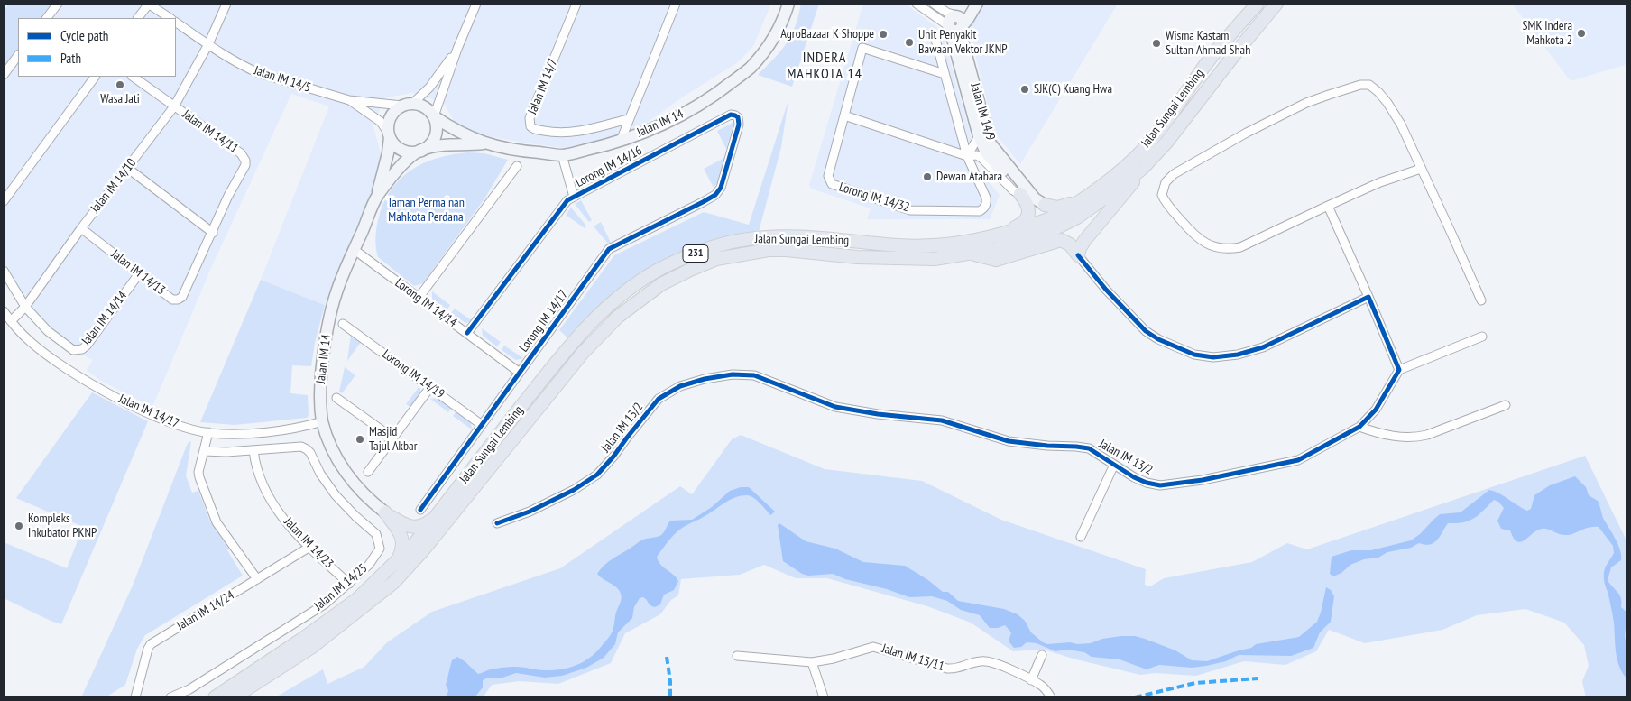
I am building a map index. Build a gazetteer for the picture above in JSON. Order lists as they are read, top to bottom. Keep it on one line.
{"streets":{"main road":["Jalan Sungai Lembing","231"],"street":["Jalan IM 14/5","Jalan IM 14/7","Jalan IM 14/9","Jalan IM 14","Jalan IM 14/11","Lorong IM 14/16","Jalan IM 14/10","Lorong IM 14/32","Jalan IM 14/13","Lorong IM 14/14","Jalan IM 14/14","Lorong IM 14/17","Lorong IM 14/19","Jalan IM 14/17","Jalan IM 13/2","Jalan IM 14/23","Jalan IM 14/25","Jalan IM 14/24","Jalan IM 13/11"]},"crossings":[["Jalan IM 14/5","Jalan IM 14/10"],["Jalan IM 14","Lorong IM 14/14"],["Jalan IM 14","Jalan IM 14/17"],["Jalan IM 14/11","Jalan IM 14/10"],["Jalan IM 14/11","Jalan IM 14/13"],["Lorong IM 14/16","Lorong IM 14/14"],["Lorong IM 14/16","Lorong IM 14/17"],["Jalan IM 14/10","Jalan IM 14/13"],["Jalan IM 14/10","Jalan IM 14/14"],["Jalan IM 14/10","Jalan IM 14/17"],["Jalan IM 14/13","Jalan IM 14/14"],["Lorong IM 14/14","Lorong IM 14/17"],["Lorong IM 14/17","Lorong IM 14/19"],["Jalan IM 14/23","Jalan IM 14/25"],["Jalan IM 14/23","Jalan IM 14/24"]],"districts":["INDERA MAHKOTA 14"],"parks":["Taman Permainan Mahkota Perdana"],"places":["SMK Indera Mahkota 2","AgroBazaar K Shoppe","Unit Penyakit Bawaan Vektor JKNP","Wisma Kastam Sultan Ahmad Shah","Wasa Jati","SJK(C) Kuang Hwa","Dewan Atabara","Masjid Tajul Akbar","Kompleks Inkubator PKNP"],"legend":["Cycle path","Path"]}
